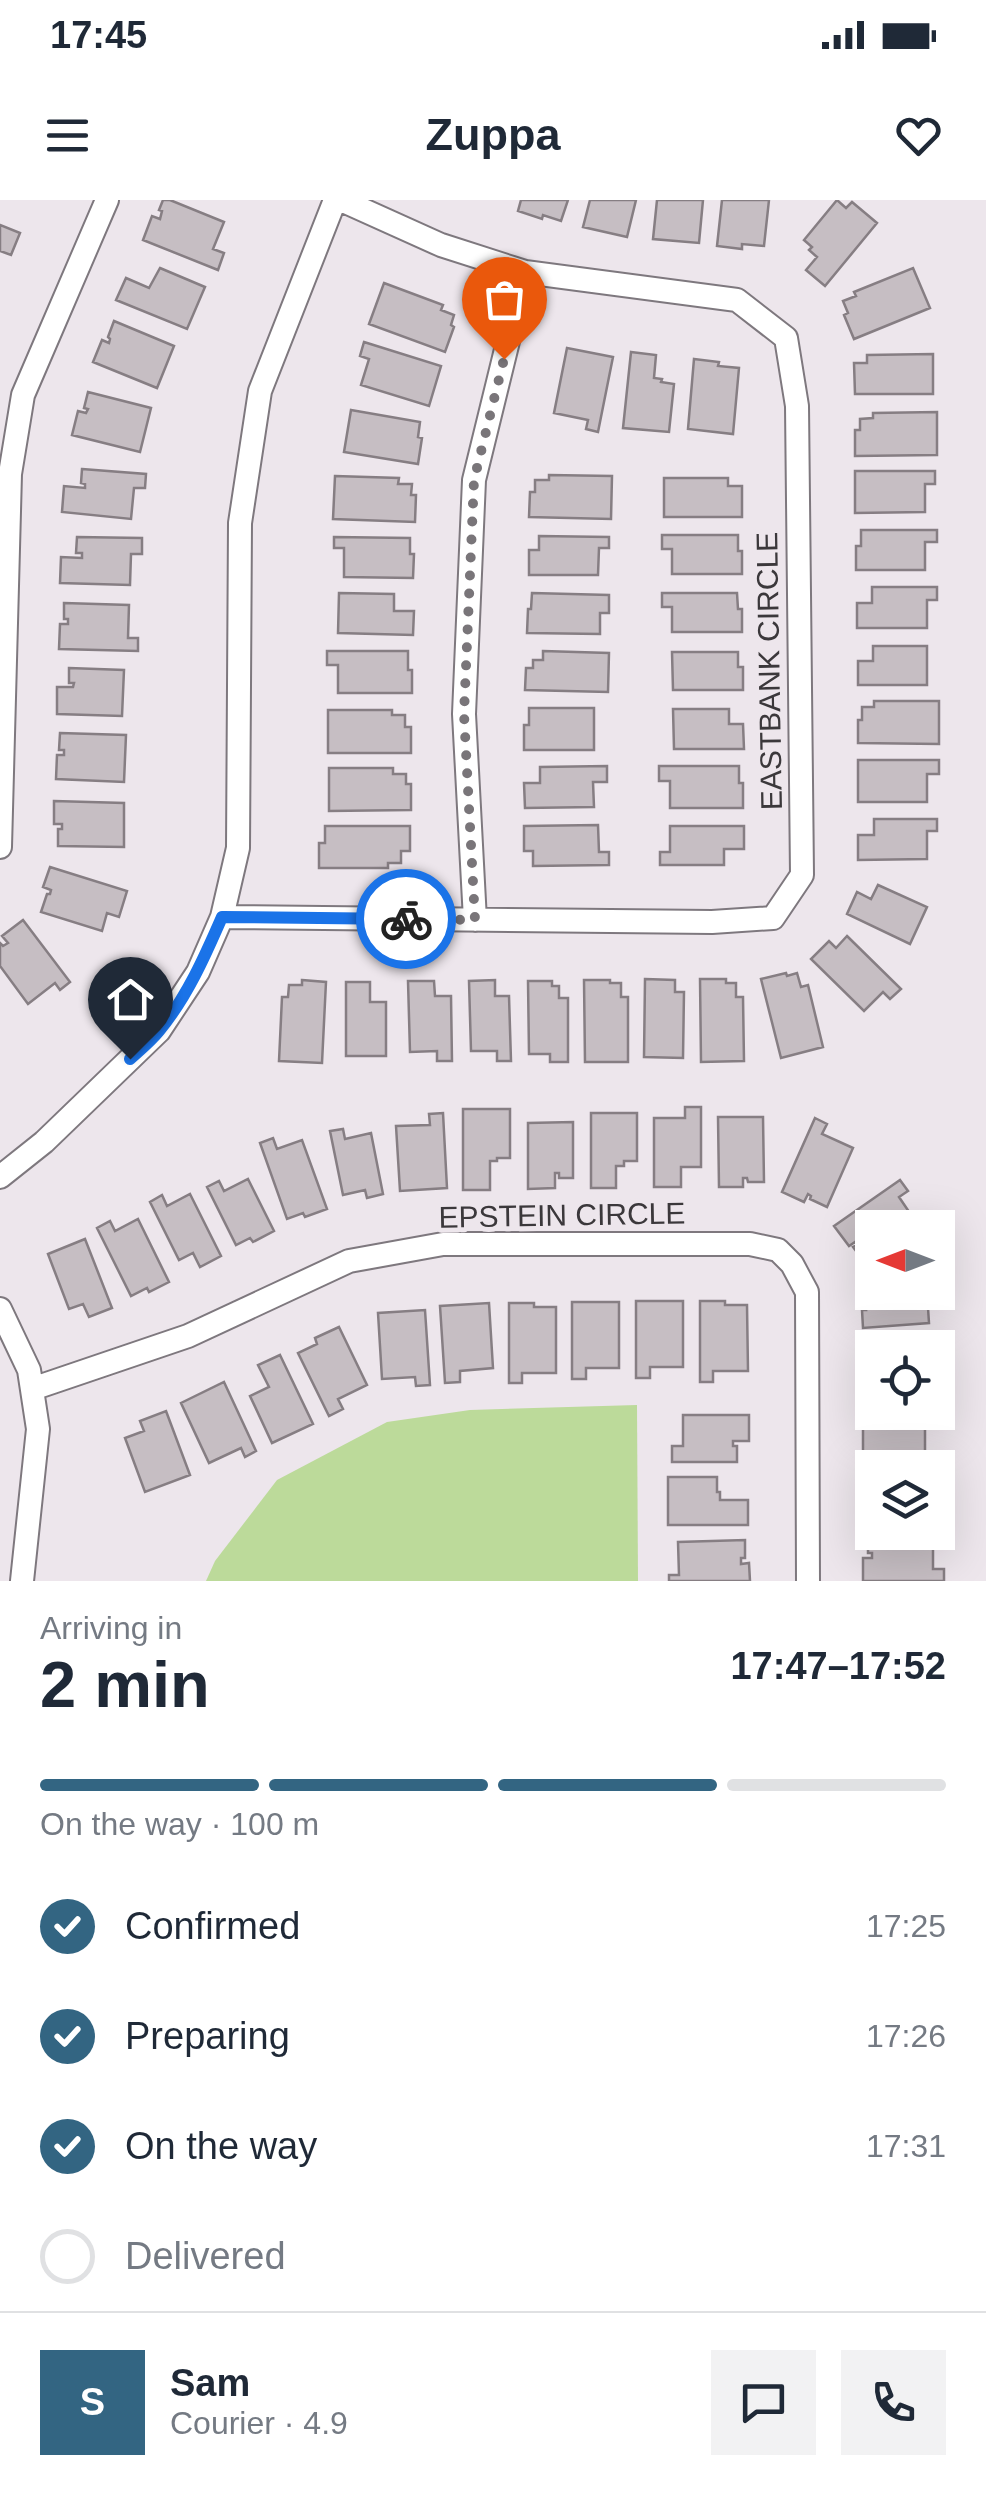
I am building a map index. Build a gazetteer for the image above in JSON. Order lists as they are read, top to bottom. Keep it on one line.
{"streets":{"street":["EASTBANK CIRCLE","EPSTEIN CIRCLE"]},"north":"left","page":{"status":"17:45","header":"Zuppa","heading":["2 min","Arriving in","17:47–17:52"],"panel":["Sam","Courier · 4.9"],"bar":"On the way · 100 m","list":[["Confirmed","17:25"],["Preparing","17:26"],["On the way","17:31"],"Delivered"],"round":"S"}}
